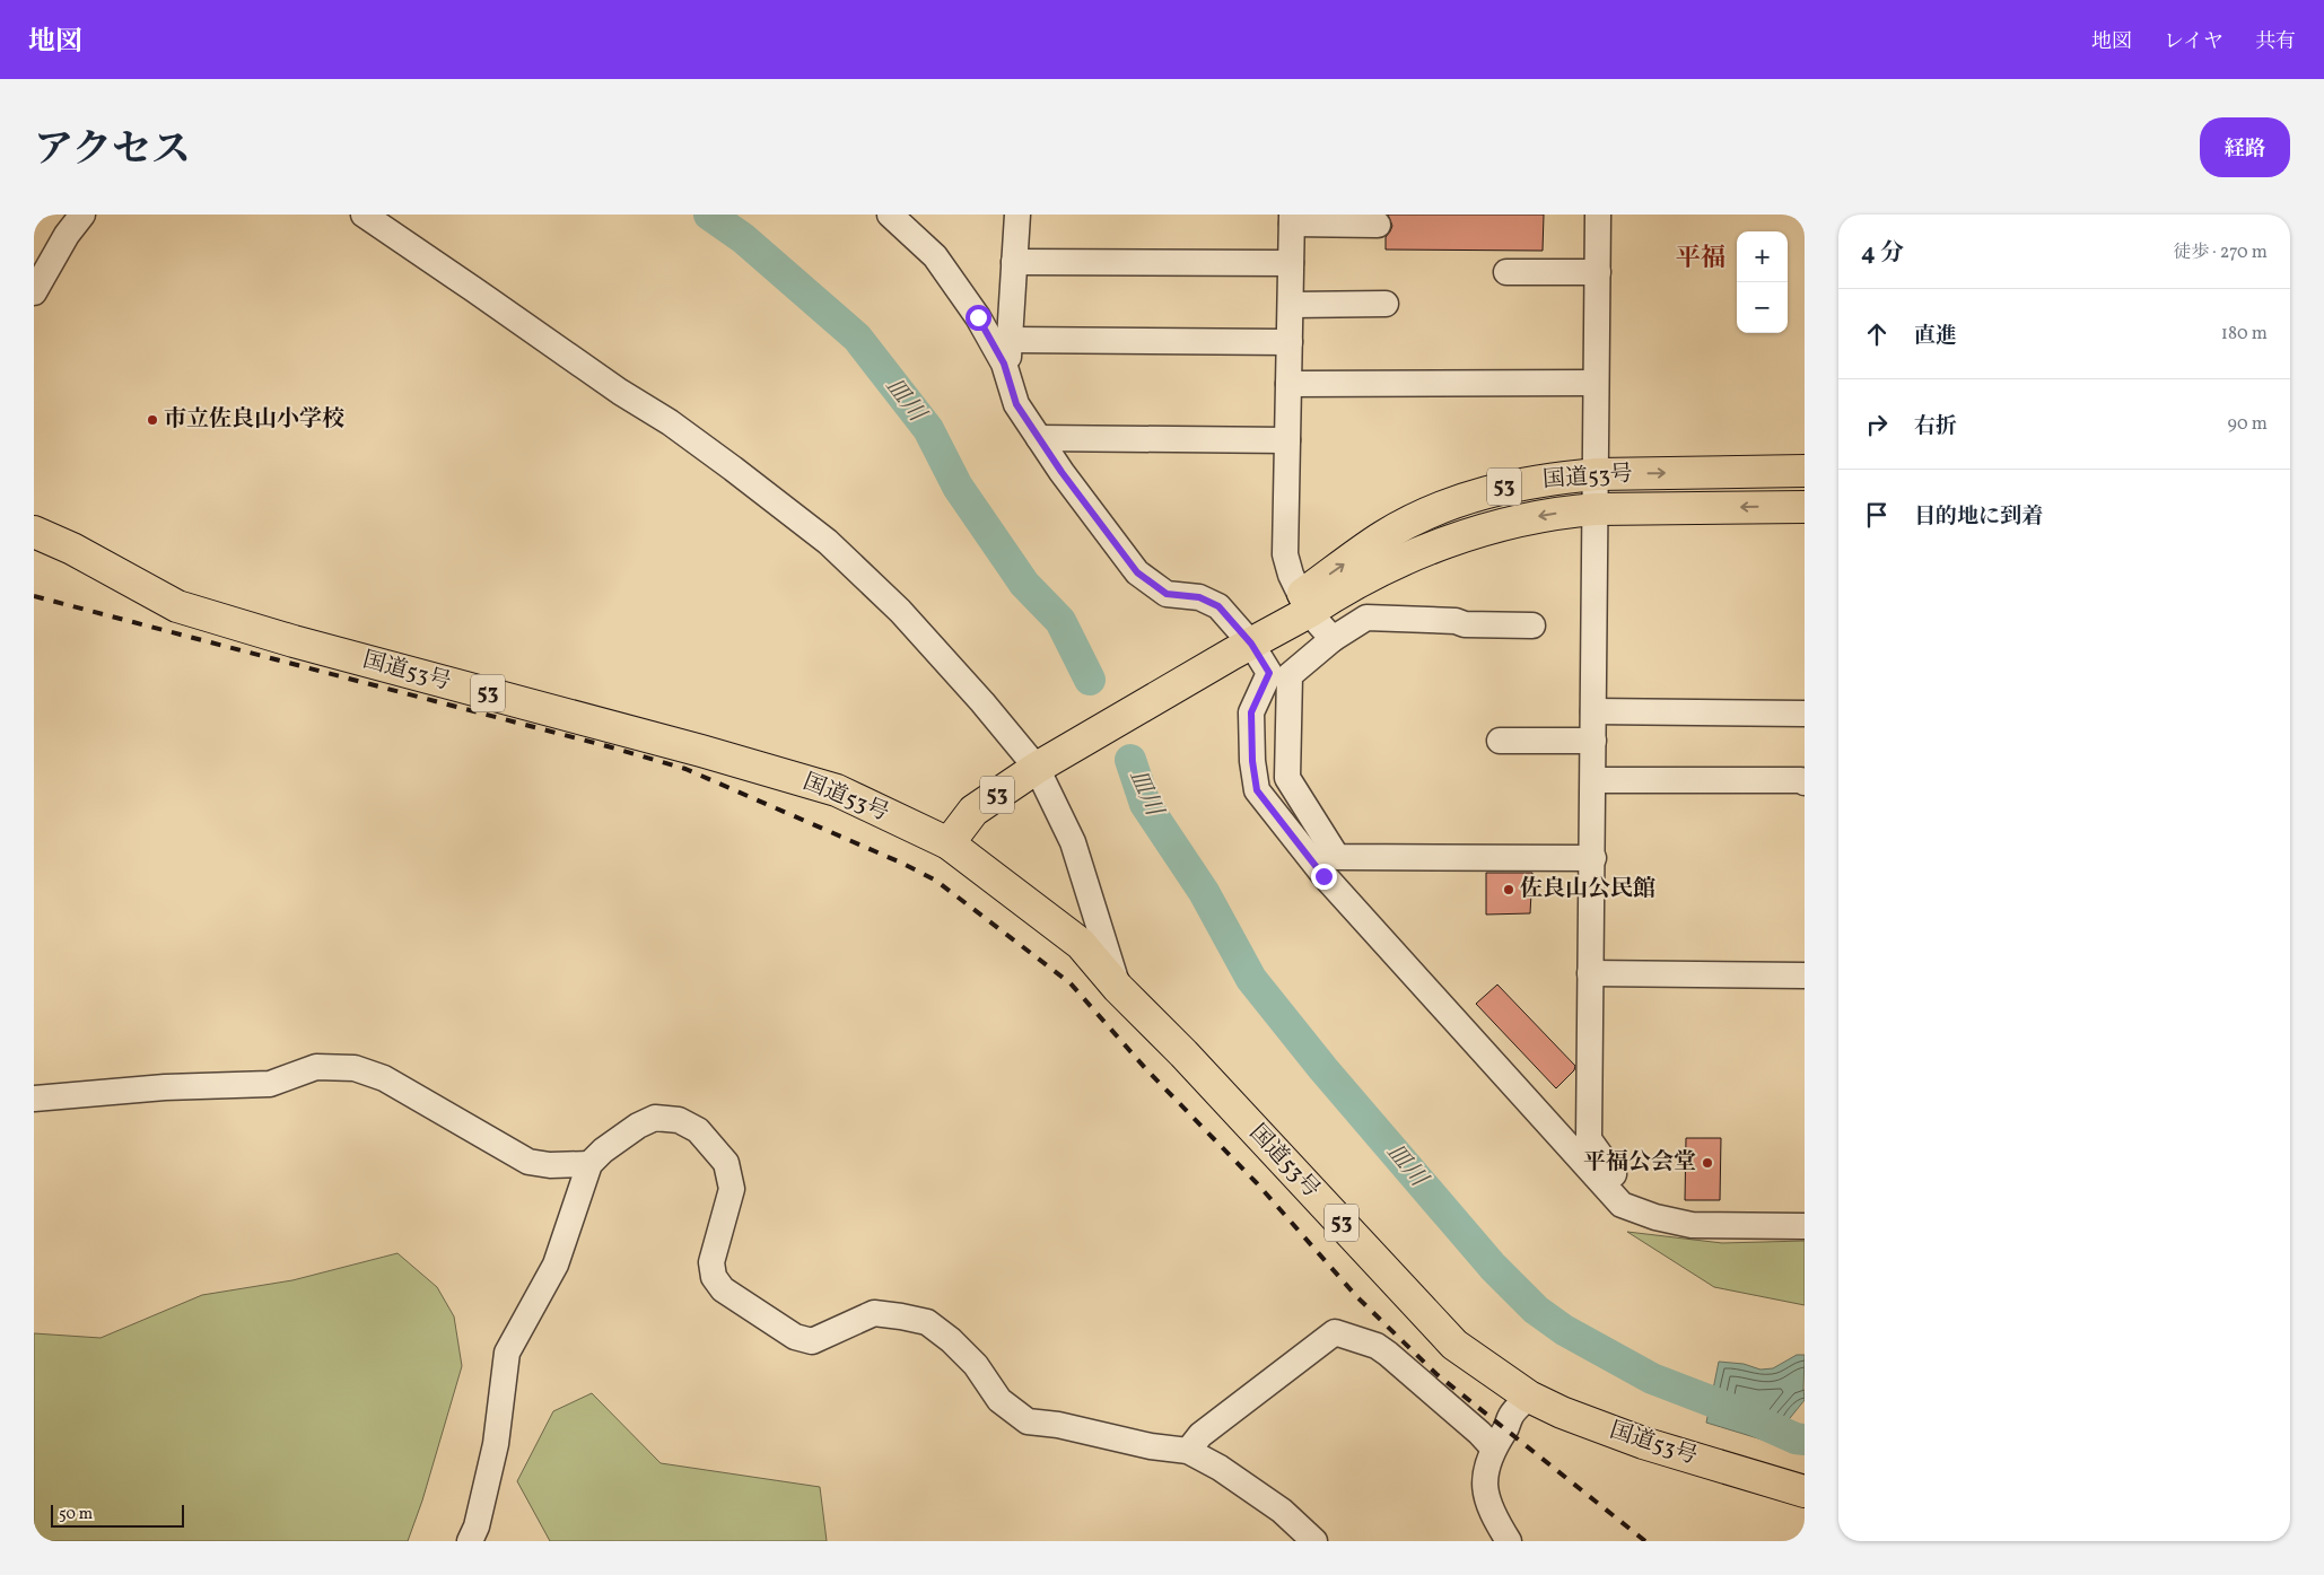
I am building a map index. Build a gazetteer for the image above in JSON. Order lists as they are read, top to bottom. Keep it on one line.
{"streets":{"highway":["国道53号","53"]},"districts":["平福"],"water":["皿川"],"places":["市立佐良山小学校","佐良山公民館","平福公会堂"],"scale_bar":"50 m","page":{"header":"地図","nav":["地図","レイヤ","共有"],"title":"アクセス","buttons":"経路","heading":["4 分","徒歩 · 270 m"],"map_buttons":["+","−"],"list":[["直進","180 m"],["右折","90 m"],"目的地に到着"],"scale":"50 m"}}
